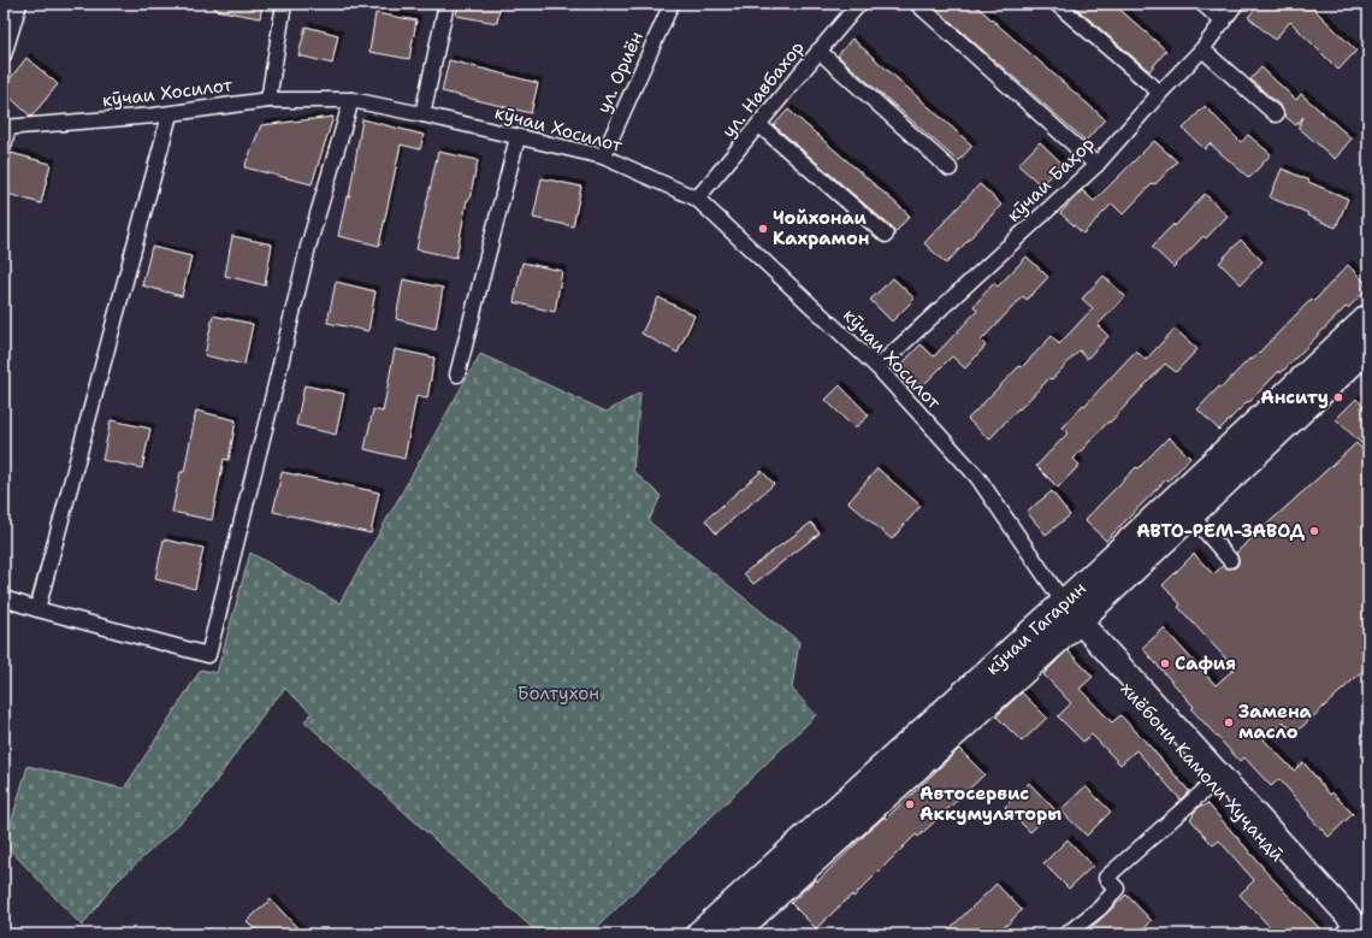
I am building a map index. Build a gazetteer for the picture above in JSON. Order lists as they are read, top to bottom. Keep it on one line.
{"streets":{"highway":["кӯчаи Гагарин"],"main road":["хиёбони Камоли Хуҷандӣ"],"street":["ул. Ориён","ул. Навбахор","кӯчаи Хосилот","кӯчаи Баҳор"]},"crossings":[["ул. Ориён","кӯчаи Хосилот"],["ул. Навбахор","кӯчаи Хосилот"],["кӯчаи Хосилот","кӯчаи Баҳор"],["кӯчаи Хосилот","кӯчаи Гагарин"],["кӯчаи Хосилот","хиёбони Камоли Хуҷандӣ"],["кӯчаи Гагарин","хиёбони Камоли Хуҷандӣ"]],"parks":["Болтухон"],"places":["Чойхонаи Кахрамон","Анситу","АВТО-РЕМ-ЗАВОД","Сафия","Замена масло","Автосервис Аккумуляторы"]}
